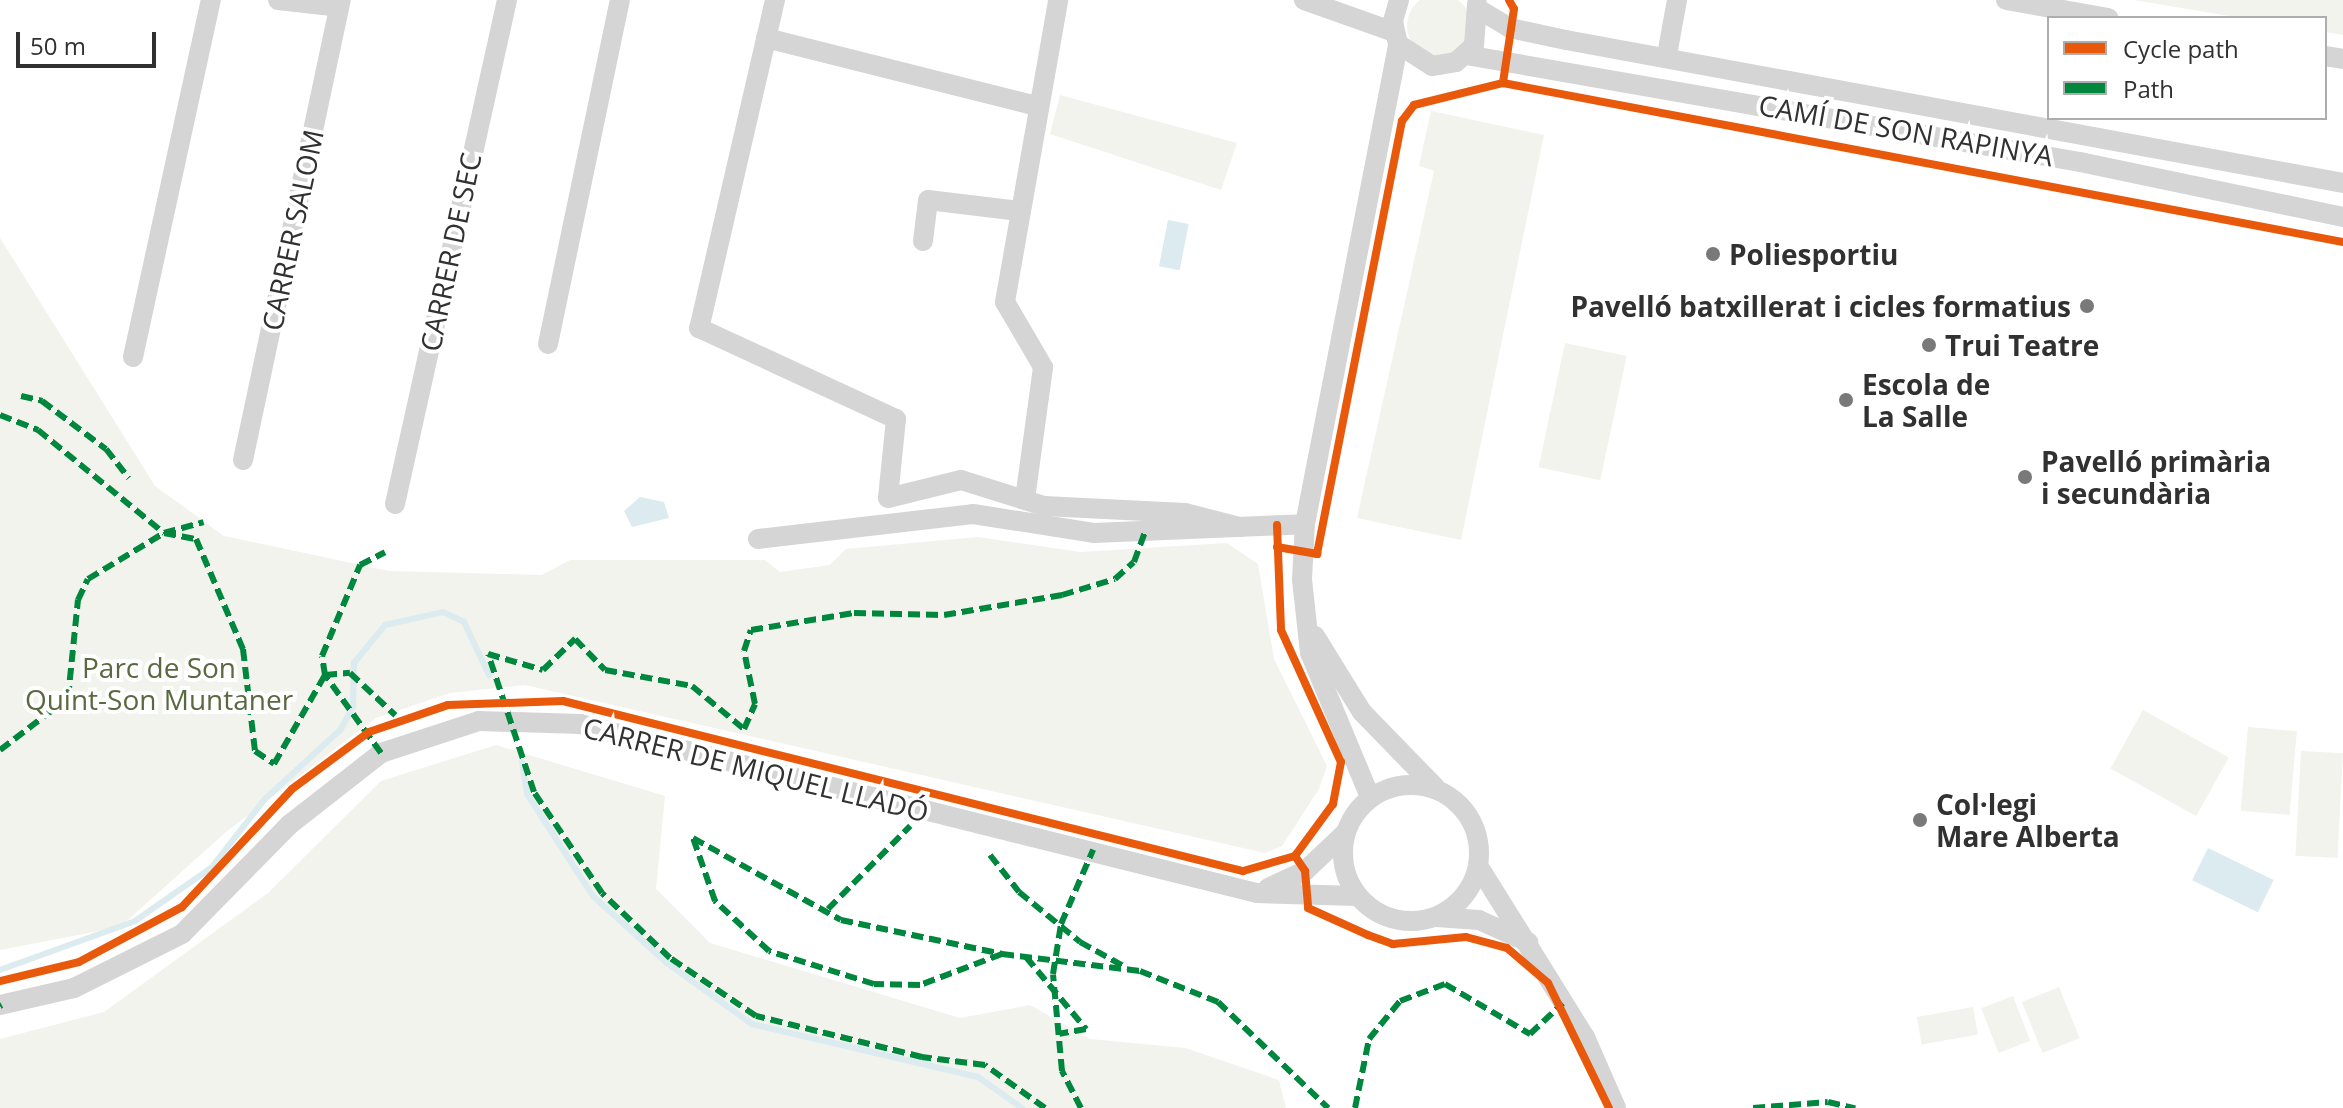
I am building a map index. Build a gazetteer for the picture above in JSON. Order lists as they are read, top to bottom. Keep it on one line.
{"streets":{"street":["CAMÍ DE SON RAPINYA","CARRER SALOM","CARRER DE SEC","CARRER DE MIQUEL LLADÓ"]},"parks":["Parc de Son Quint-Son Muntaner"],"places":["Poliesportiu","Pavelló batxillerat i cicles formatius","Trui Teatre","Escola de La Salle","Pavelló primària i secundària","Col·legi Mare Alberta"],"legend":["Cycle path","Path"],"scale_bar":"50 m"}
